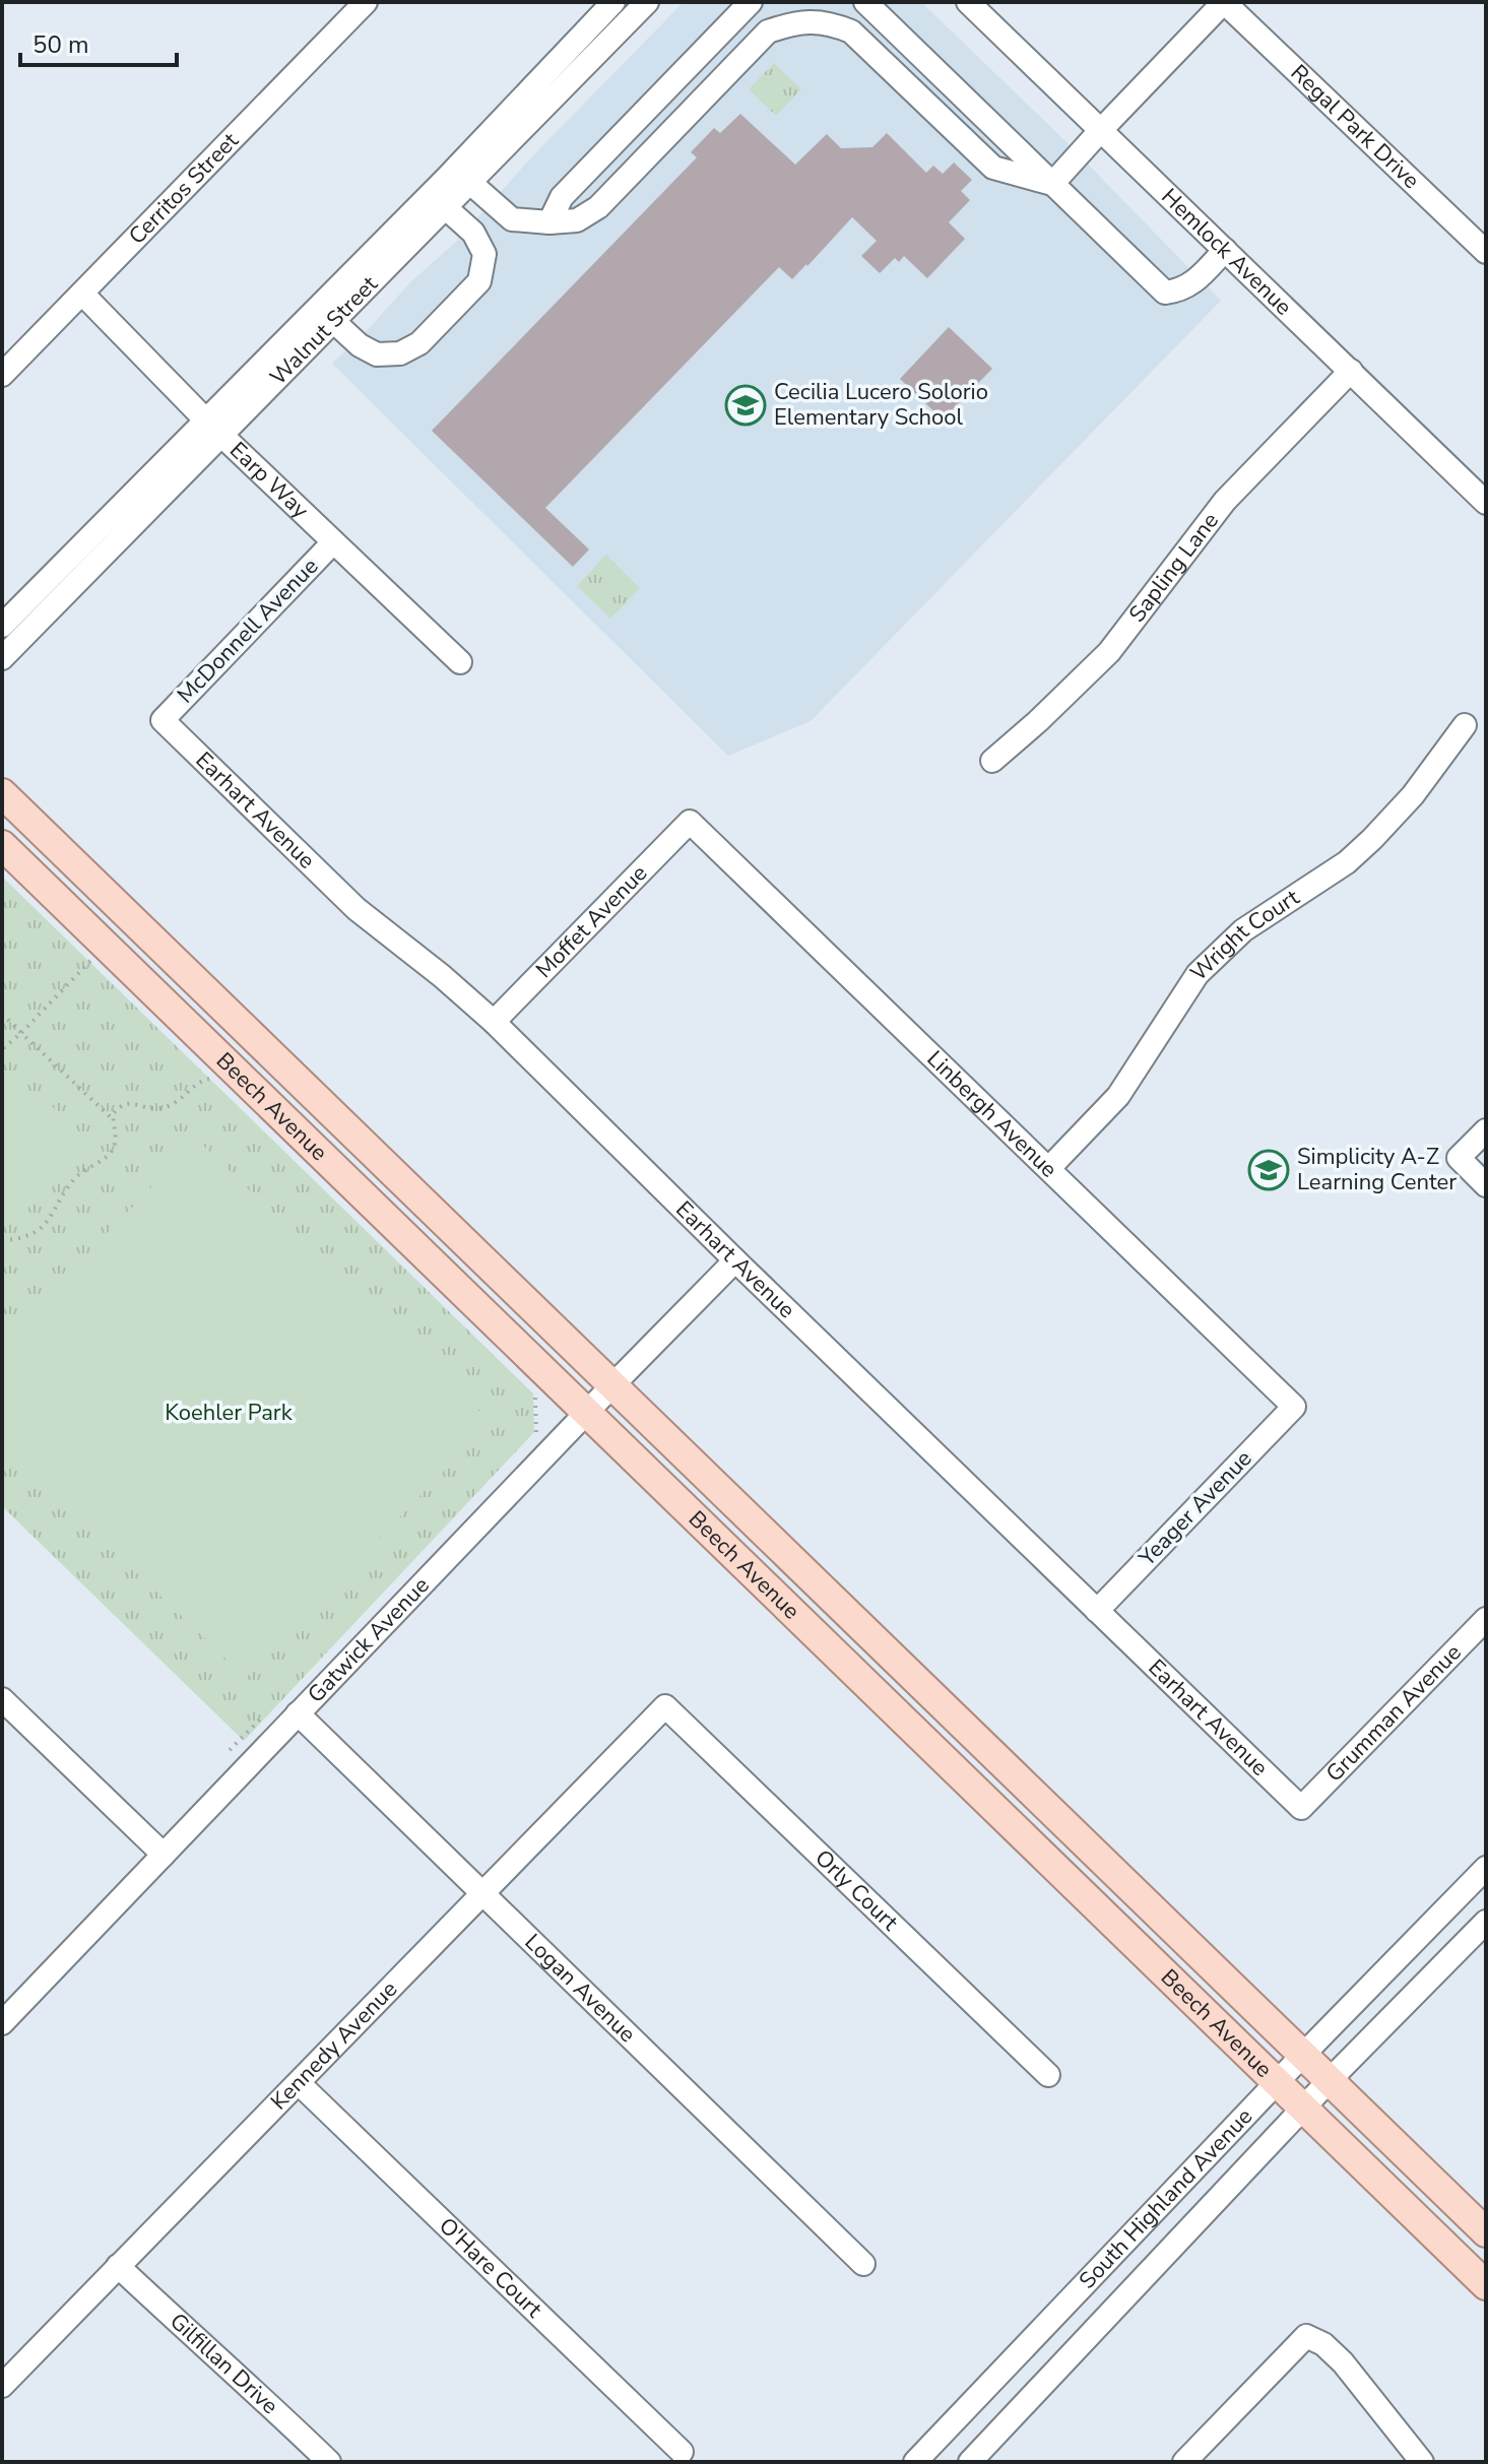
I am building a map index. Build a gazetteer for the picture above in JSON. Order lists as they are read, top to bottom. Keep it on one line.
{"streets":{"main road":["Beech Avenue"],"street":["Regal Park Drive","Cerritos Street","Hemlock Avenue","Walnut Street","Earp Way","Sapling Lane","McDonnell Avenue","Earhart Avenue","Moffet Avenue","Wright Court","Linbergh Avenue","Yeager Avenue","Gatwick Avenue","Grumman Avenue","Orly Court","Logan Avenue","Kennedy Avenue","South Highland Avenue","O'Hare Court","Gilfillan Drive"]},"crossings":[["Cerritos Street","Earp Way"],["Hemlock Avenue","Sapling Lane"],["Walnut Street","Earp Way"],["Earp Way","McDonnell Avenue"],["McDonnell Avenue","Earhart Avenue"],["Earhart Avenue","Moffet Avenue"],["Earhart Avenue","Yeager Avenue"],["Earhart Avenue","Gatwick Avenue"],["Earhart Avenue","Grumman Avenue"],["Moffet Avenue","Linbergh Avenue"],["Wright Court","Linbergh Avenue"],["Beech Avenue","Gatwick Avenue"],["Beech Avenue","South Highland Avenue"],["Linbergh Avenue","Yeager Avenue"],["Gatwick Avenue","Logan Avenue"],["Orly Court","Kennedy Avenue"],["Logan Avenue","Kennedy Avenue"],["Kennedy Avenue","O'Hare Court"],["Kennedy Avenue","Gilfillan Drive"]],"parks":["Koehler Park"],"places":{"school or university":["Cecilia Lucero Solorio Elementary School","Simplicity A-Z Learning Center"]},"scale_bar":"50 m"}
